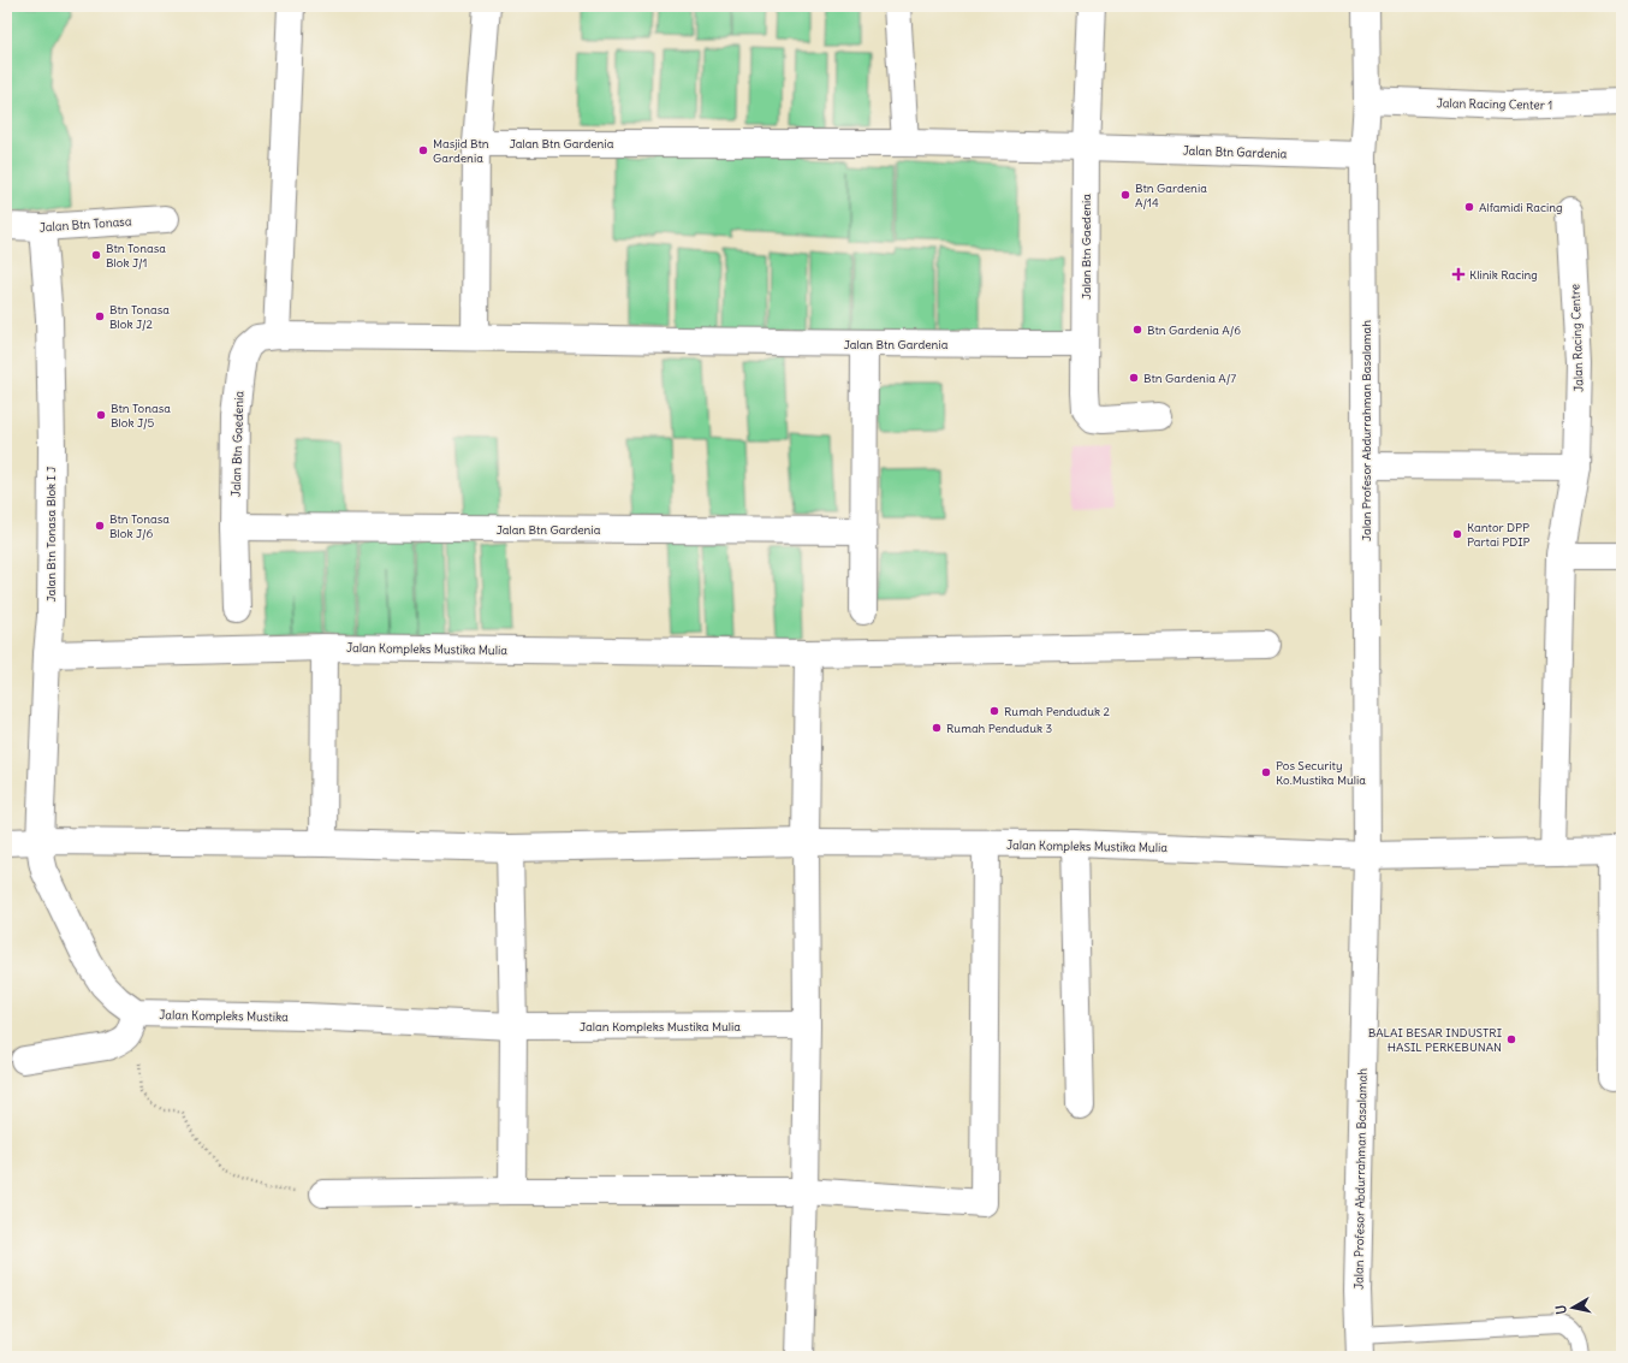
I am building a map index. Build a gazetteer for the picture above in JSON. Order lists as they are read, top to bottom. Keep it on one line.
{"streets":{"street":["Jalan Racing Center 1","Jalan Btn Gardenia","Jalan Btn Tonasa","Jalan Btn Gaedenia","Jalan Racing Centre","Jalan Profesor Abdurrahman Basalamah","Jalan Btn Tonasa Blok I J","Jalan Kompleks Mustika Mulia","Jalan Kompleks Mustika"]},"crossings":[["Jalan Racing Center 1","Jalan Profesor Abdurrahman Basalamah"],["Jalan Btn Gardenia","Jalan Btn Gaedenia"],["Jalan Btn Gardenia","Jalan Profesor Abdurrahman Basalamah"],["Jalan Btn Tonasa","Jalan Btn Tonasa Blok I J"],["Jalan Profesor Abdurrahman Basalamah","Jalan Kompleks Mustika Mulia"],["Jalan Btn Tonasa Blok I J","Jalan Kompleks Mustika Mulia"],["Jalan Kompleks Mustika Mulia","Jalan Kompleks Mustika"]],"places":{"other":["Masjid Btn Gardenia","Btn Gardenia A/14","Alfamidi Racing","Btn Tonasa Blok J/1","Btn Tonasa Blok J/2","Btn Gardenia A/6","Btn Gardenia A/7","Btn Tonasa Blok J/5","Btn Tonasa Blok J/6","Kantor DPP Partai PDIP","Rumah Penduduk 2","Rumah Penduduk 3","Pos Security Ko.Mustika Mulia","BALAI BESAR INDUSTRI HASIL PERKEBUNAN"],"health":["Klinik Racing"]},"north":"left"}
